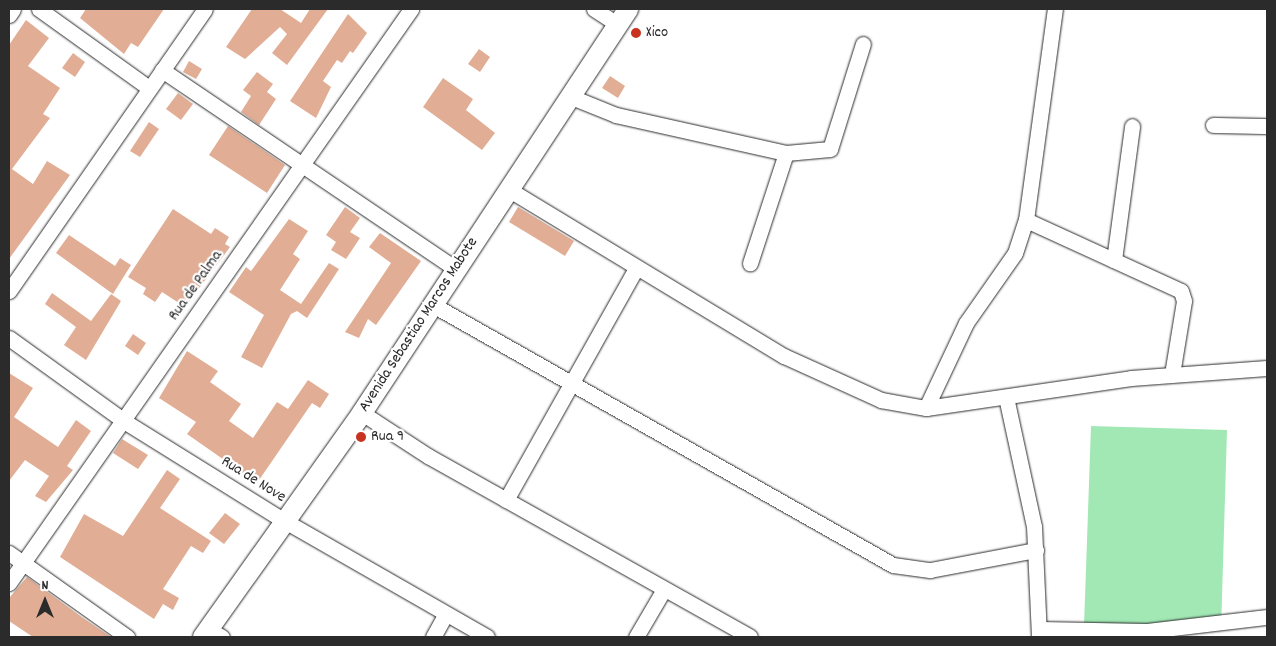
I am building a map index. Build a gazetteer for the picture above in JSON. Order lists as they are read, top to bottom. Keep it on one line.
{"streets":{"main road":["Avenida Sebastiao Marcos Mabote"],"street":["Rua de Palma","Rua de Nove"]},"crossings":[["Rua de Palma","Rua de Nove"],["Avenida Sebastiao Marcos Mabote","Rua de Nove"]],"places":["Xico","Rua 9"],"north":"top"}
